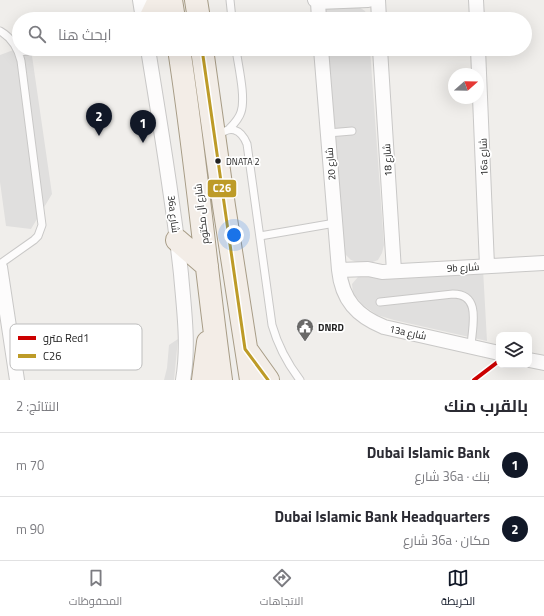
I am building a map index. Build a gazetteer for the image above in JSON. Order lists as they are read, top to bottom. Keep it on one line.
{"streets":{"main road":["شارع آل مكتوم"],"street":["16a شارع","شارع 18","شارع 20","36a شارع","9b شارع","13a شارع"]},"crossings":[["16a شارع","9b شارع"],["شارع 18","9b شارع"],["شارع 20","9b شارع"],["شارع 20","13a شارع"],["9b شارع","13a شارع"]],"places":{"other":["DNATA 2"],"public building":["DNRD"]},"lines":["transit line C26","metro line Red1"],"legend":["مترو Red1","C26"],"north":"right","page":{"search":"ابحث هنا","pins":["2","1"],"heading":["بالقرب منك","النتائج: 2"],"list":[{"mark":"1","name":"Dubai Islamic Bank","note":"بنك · 36a شارع","value":"70 m"},{"mark":"2","name":"Dubai Islamic Bank Headquarters","note":"مكان · 36a شارع","value":"90 m"}],"nav":["الخريطة","الاتجاهات","المحفوظات"]}}
